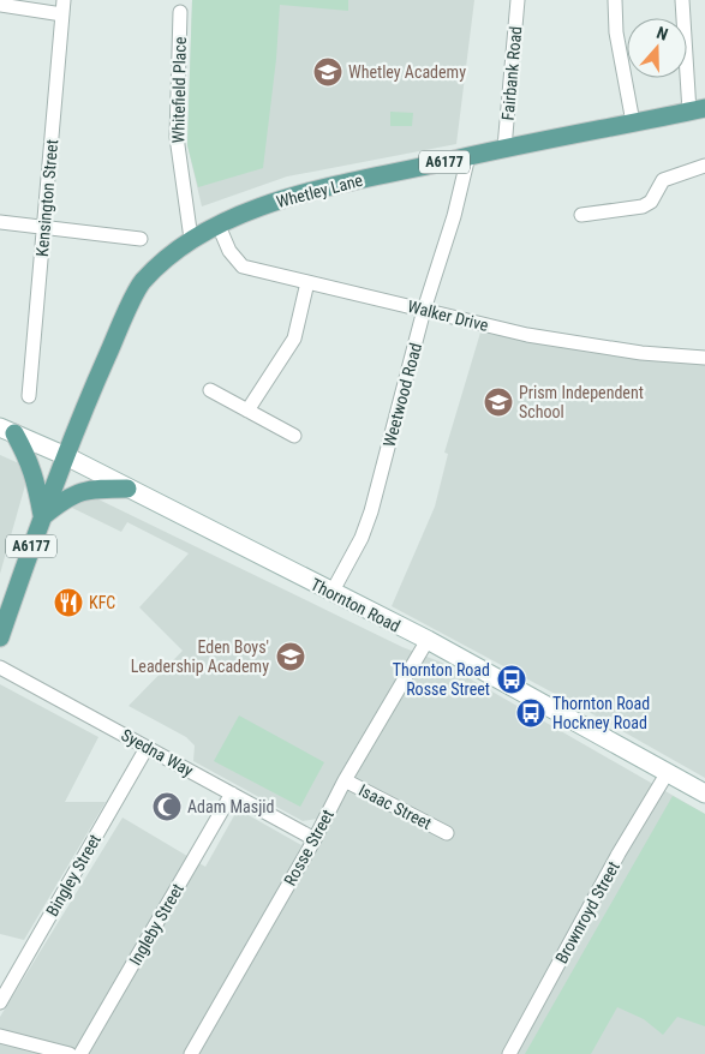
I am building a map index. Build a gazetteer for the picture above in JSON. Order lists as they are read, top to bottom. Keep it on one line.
{"streets":{"main road":["A6177","Whetley Lane","Thornton Road"],"street":["Fairbank Road","Whitefield Place","Kensington Street","Walker Drive","Weetwood Road","Syedna Way","Isaac Street","Rosse Street","Bingley Street","Brownroyd Street","Ingleby Street"]},"crossings":[["Fairbank Road","Whetley Lane"],["Whitefield Place","Whetley Lane"],["A6177","Whetley Lane"],["A6177","Thornton Road"],["Whetley Lane","Walker Drive"],["Whetley Lane","Weetwood Road"],["Whetley Lane","Thornton Road"],["Walker Drive","Weetwood Road"],["Weetwood Road","Thornton Road"],["Thornton Road","Rosse Street"],["Thornton Road","Brownroyd Street"],["Syedna Way","Rosse Street"],["Syedna Way","Bingley Street"],["Syedna Way","Ingleby Street"],["Isaac Street","Rosse Street"]],"places":{"school or university":["Whetley Academy","Prism Independent School","Eden Boys' Leadership Academy"],"restaurant":["KFC"],"bus stop":["Thornton Road Rosse Street","Thornton Road Hockney Road"],"mosque":["Adam Masjid"]},"north":"top"}
